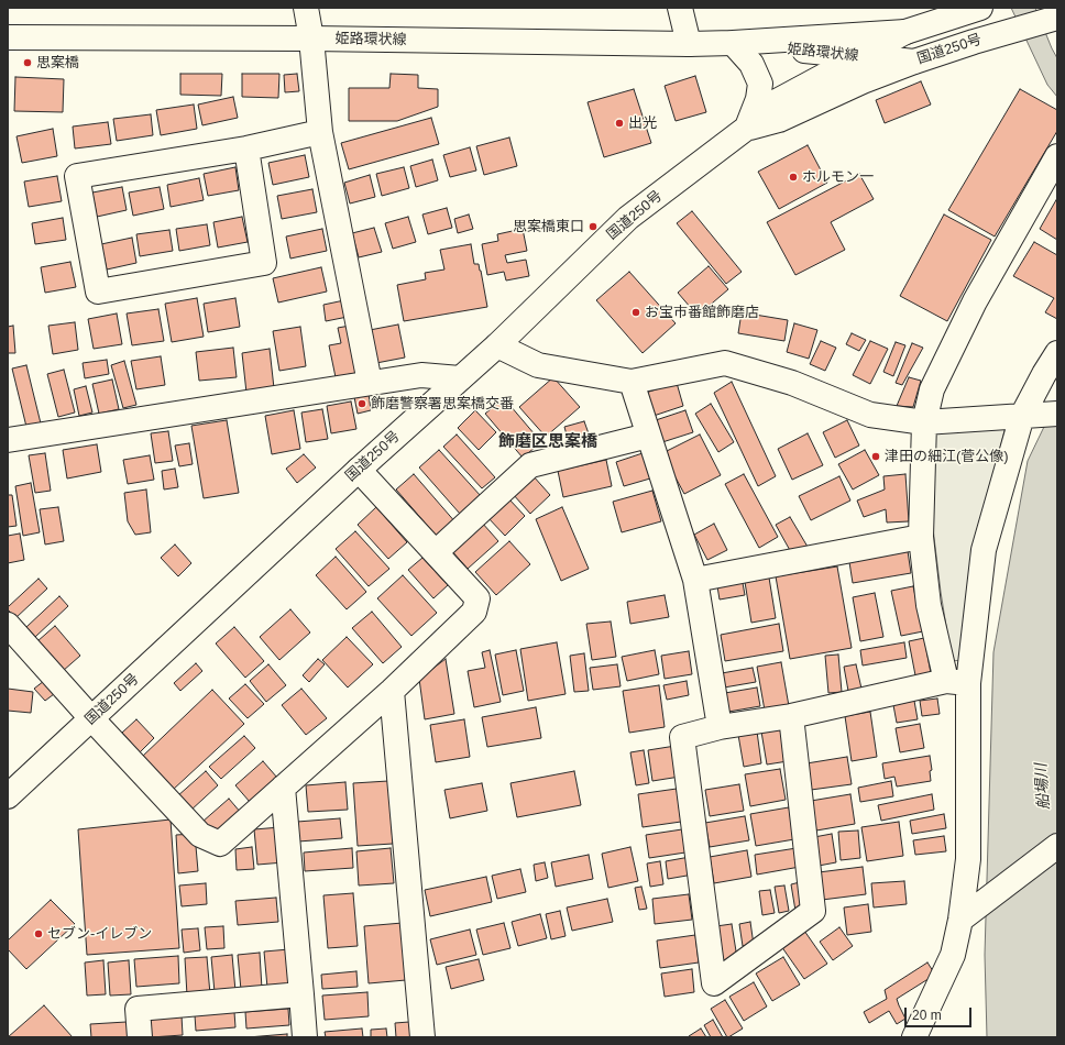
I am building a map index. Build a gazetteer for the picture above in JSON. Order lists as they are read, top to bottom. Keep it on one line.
{"streets":{"main road":["姫路環状線","国道250号"]},"crossings":[["姫路環状線","国道250号"]],"districts":["飾磨区思案橋"],"water":["船場川"],"places":["思案橋","出光","ホルモン一","思案橋東口","お宝市番館飾磨店","飾磨警察署思案橋交番","津田の細江(菅公像)","セブン-イレブン"],"scale_bar":"20 m"}
